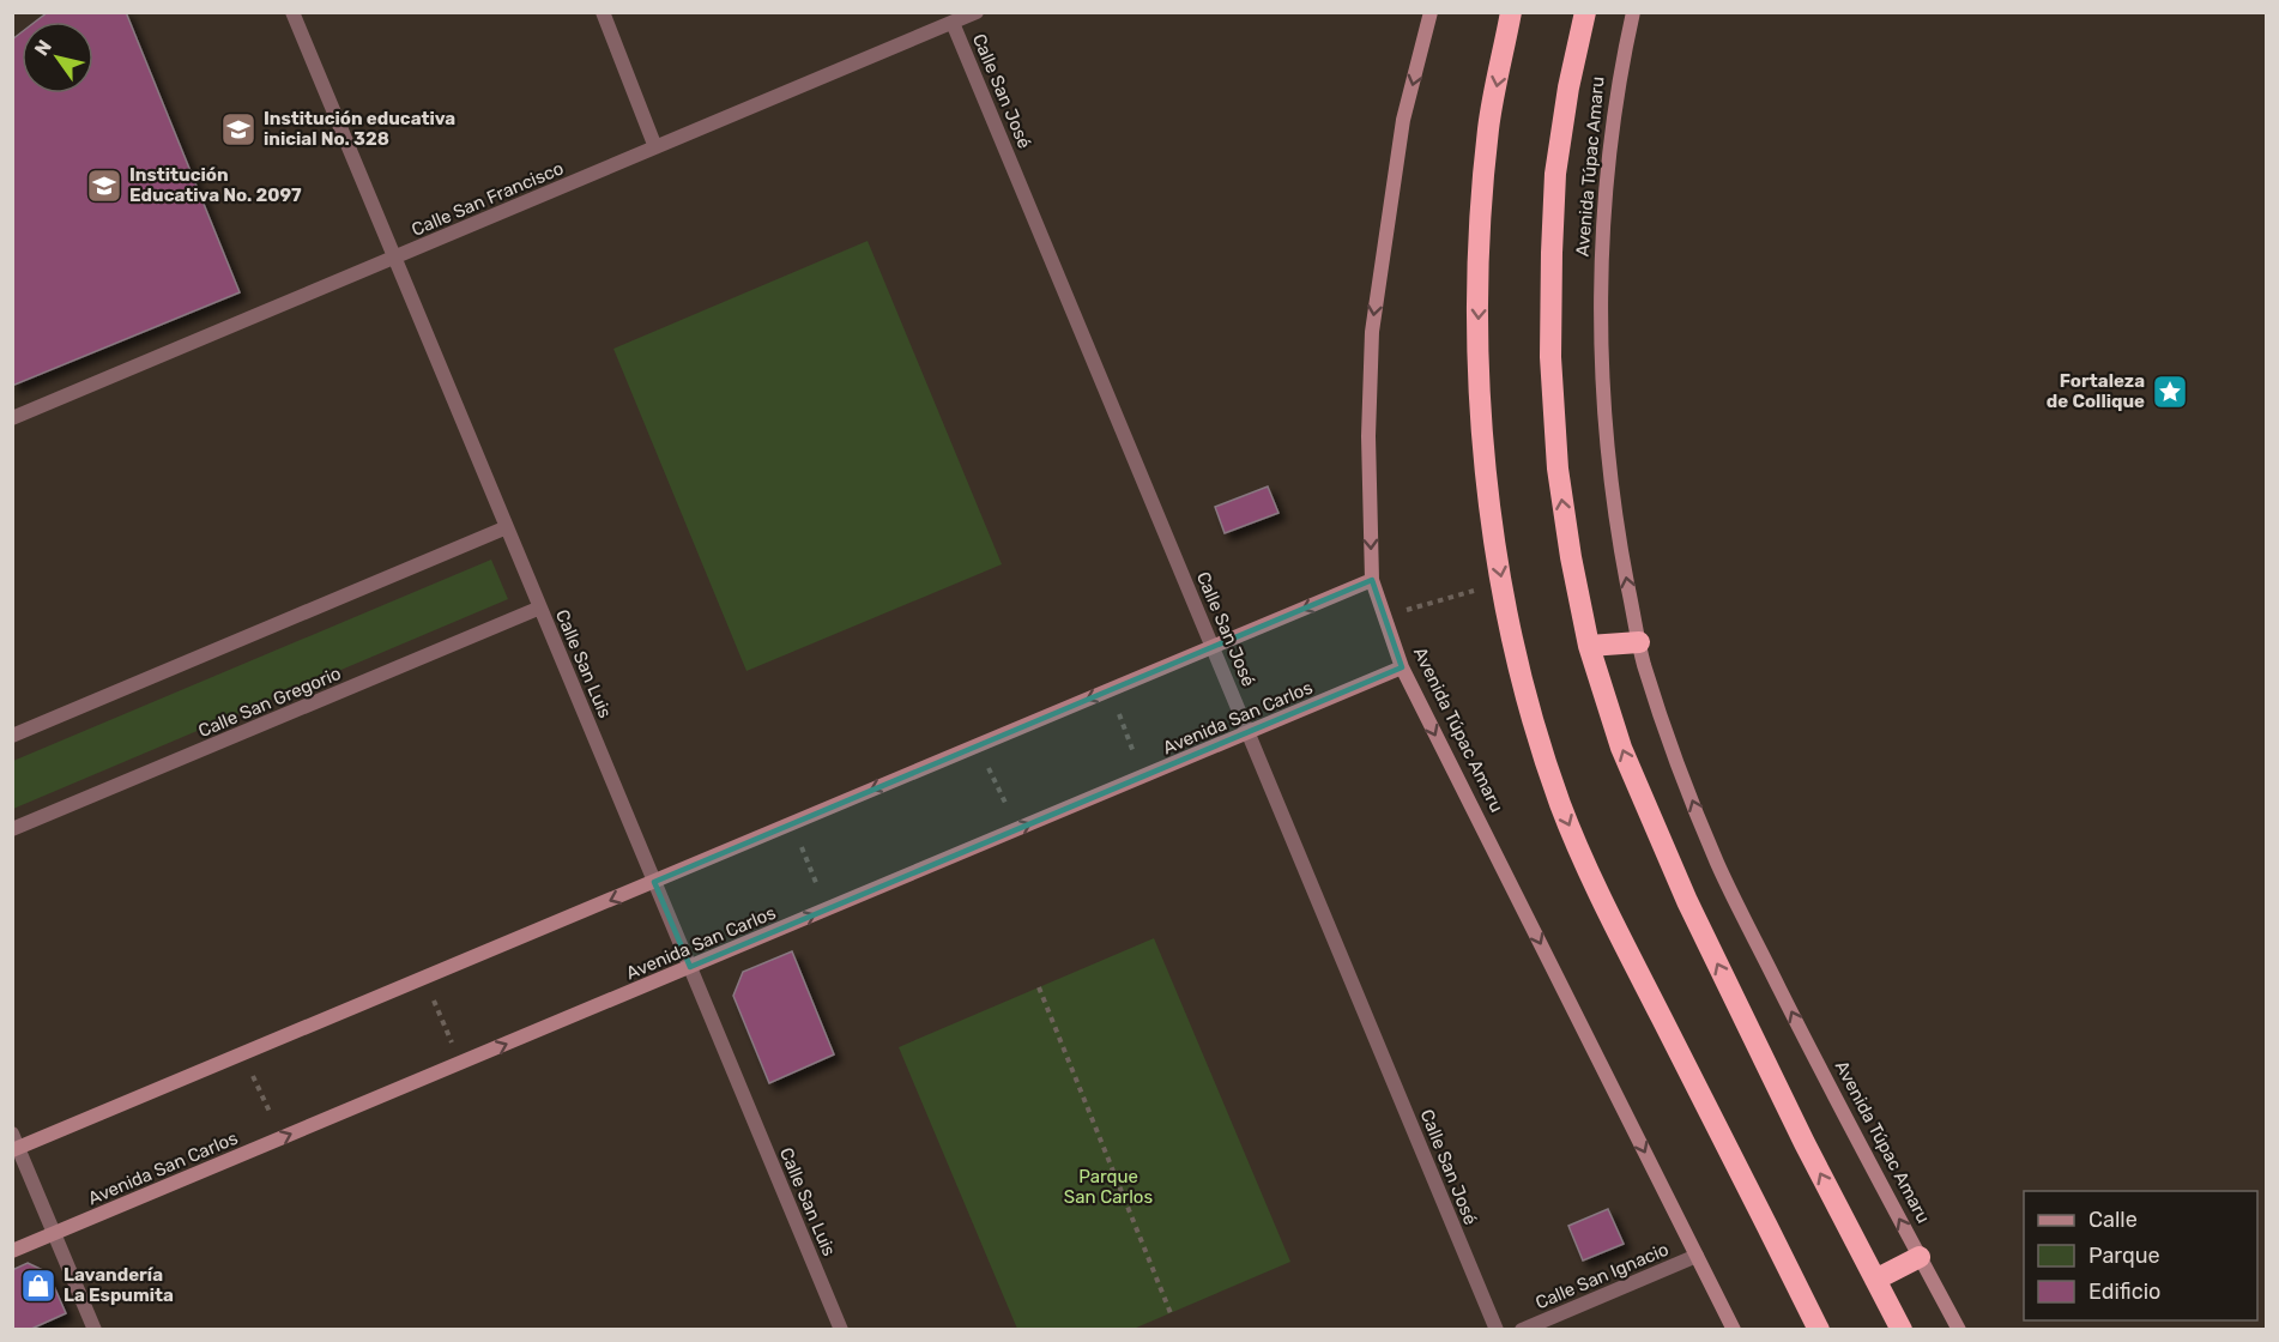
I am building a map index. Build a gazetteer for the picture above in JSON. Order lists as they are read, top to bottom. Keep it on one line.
{"streets":{"highway":["Avenida Túpac Amaru"],"street":["Calle San José","Calle San Francisco","Calle San Luis","Calle San Gregorio","Avenida San Carlos","Calle San Ignacio"]},"crossings":[["Calle San José","Calle San Francisco"],["Calle San José","Avenida San Carlos"],["Avenida Túpac Amaru","Avenida San Carlos"],["Avenida Túpac Amaru","Calle San Ignacio"],["Calle San Francisco","Calle San Luis"],["Calle San Luis","Calle San Gregorio"],["Calle San Luis","Avenida San Carlos"]],"parks":["Parque San Carlos"],"places":{"school or university":["Institución educativa inicial No. 328","Institución Educativa No. 2097"],"place":["Fortaleza de Collique"],"shop":["Lavandería La Espumita"]},"legend":["Calle","Parque","Edificio"],"north":"top left"}
